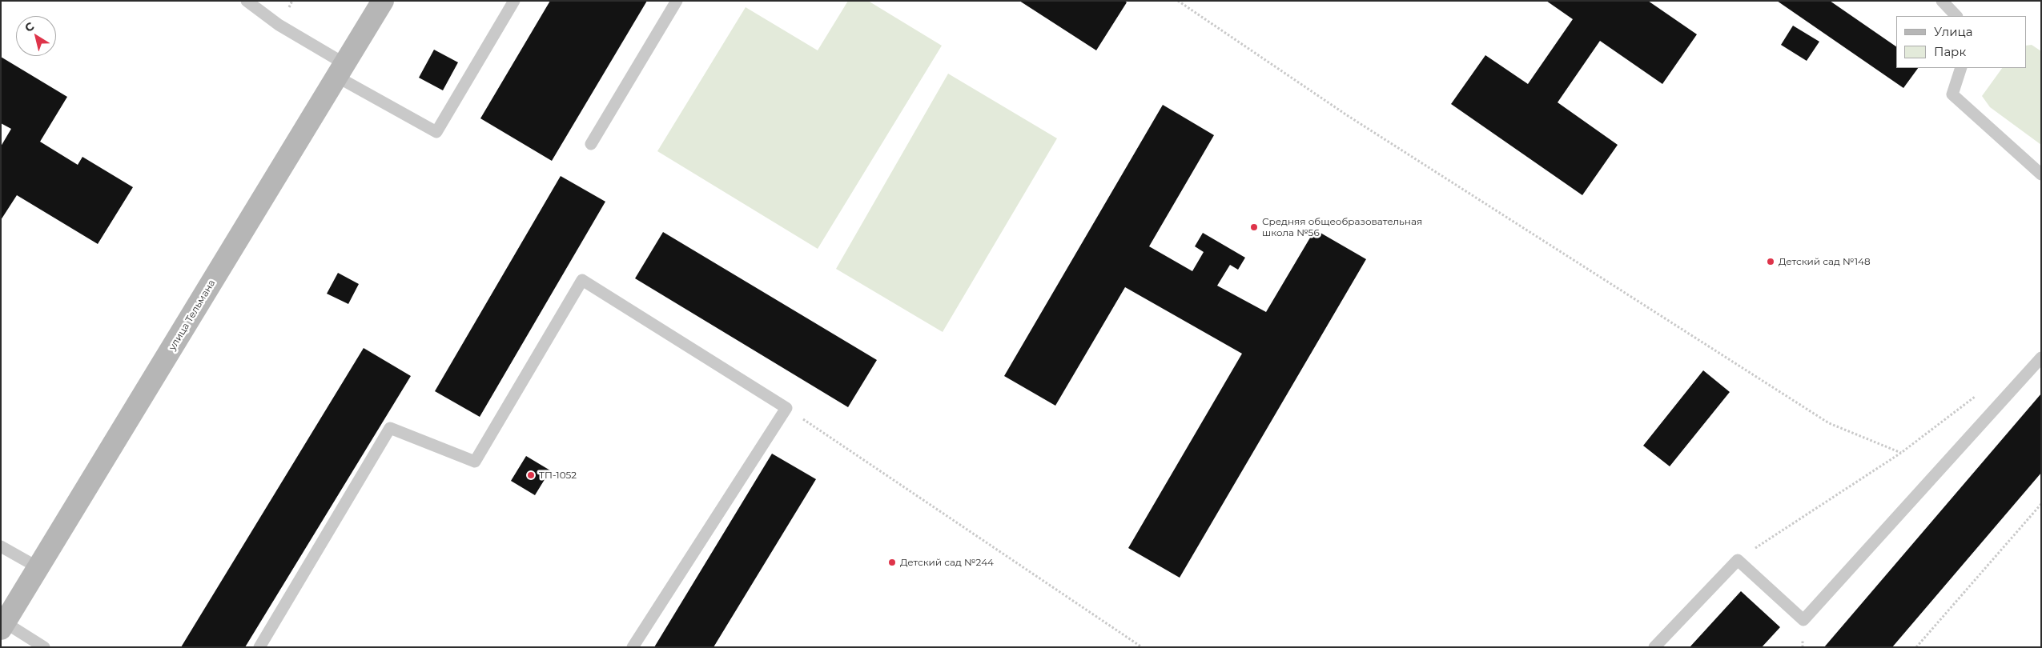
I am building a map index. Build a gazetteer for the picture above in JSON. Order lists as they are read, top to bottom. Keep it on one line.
{"streets":{"main road":["улица Тельмана"]},"places":["Средняя общеобразовательная школа №56","Детский сад №148","ТП-1052","Детский сад №244"],"legend":["Улица","Парк"],"north":"top left"}
